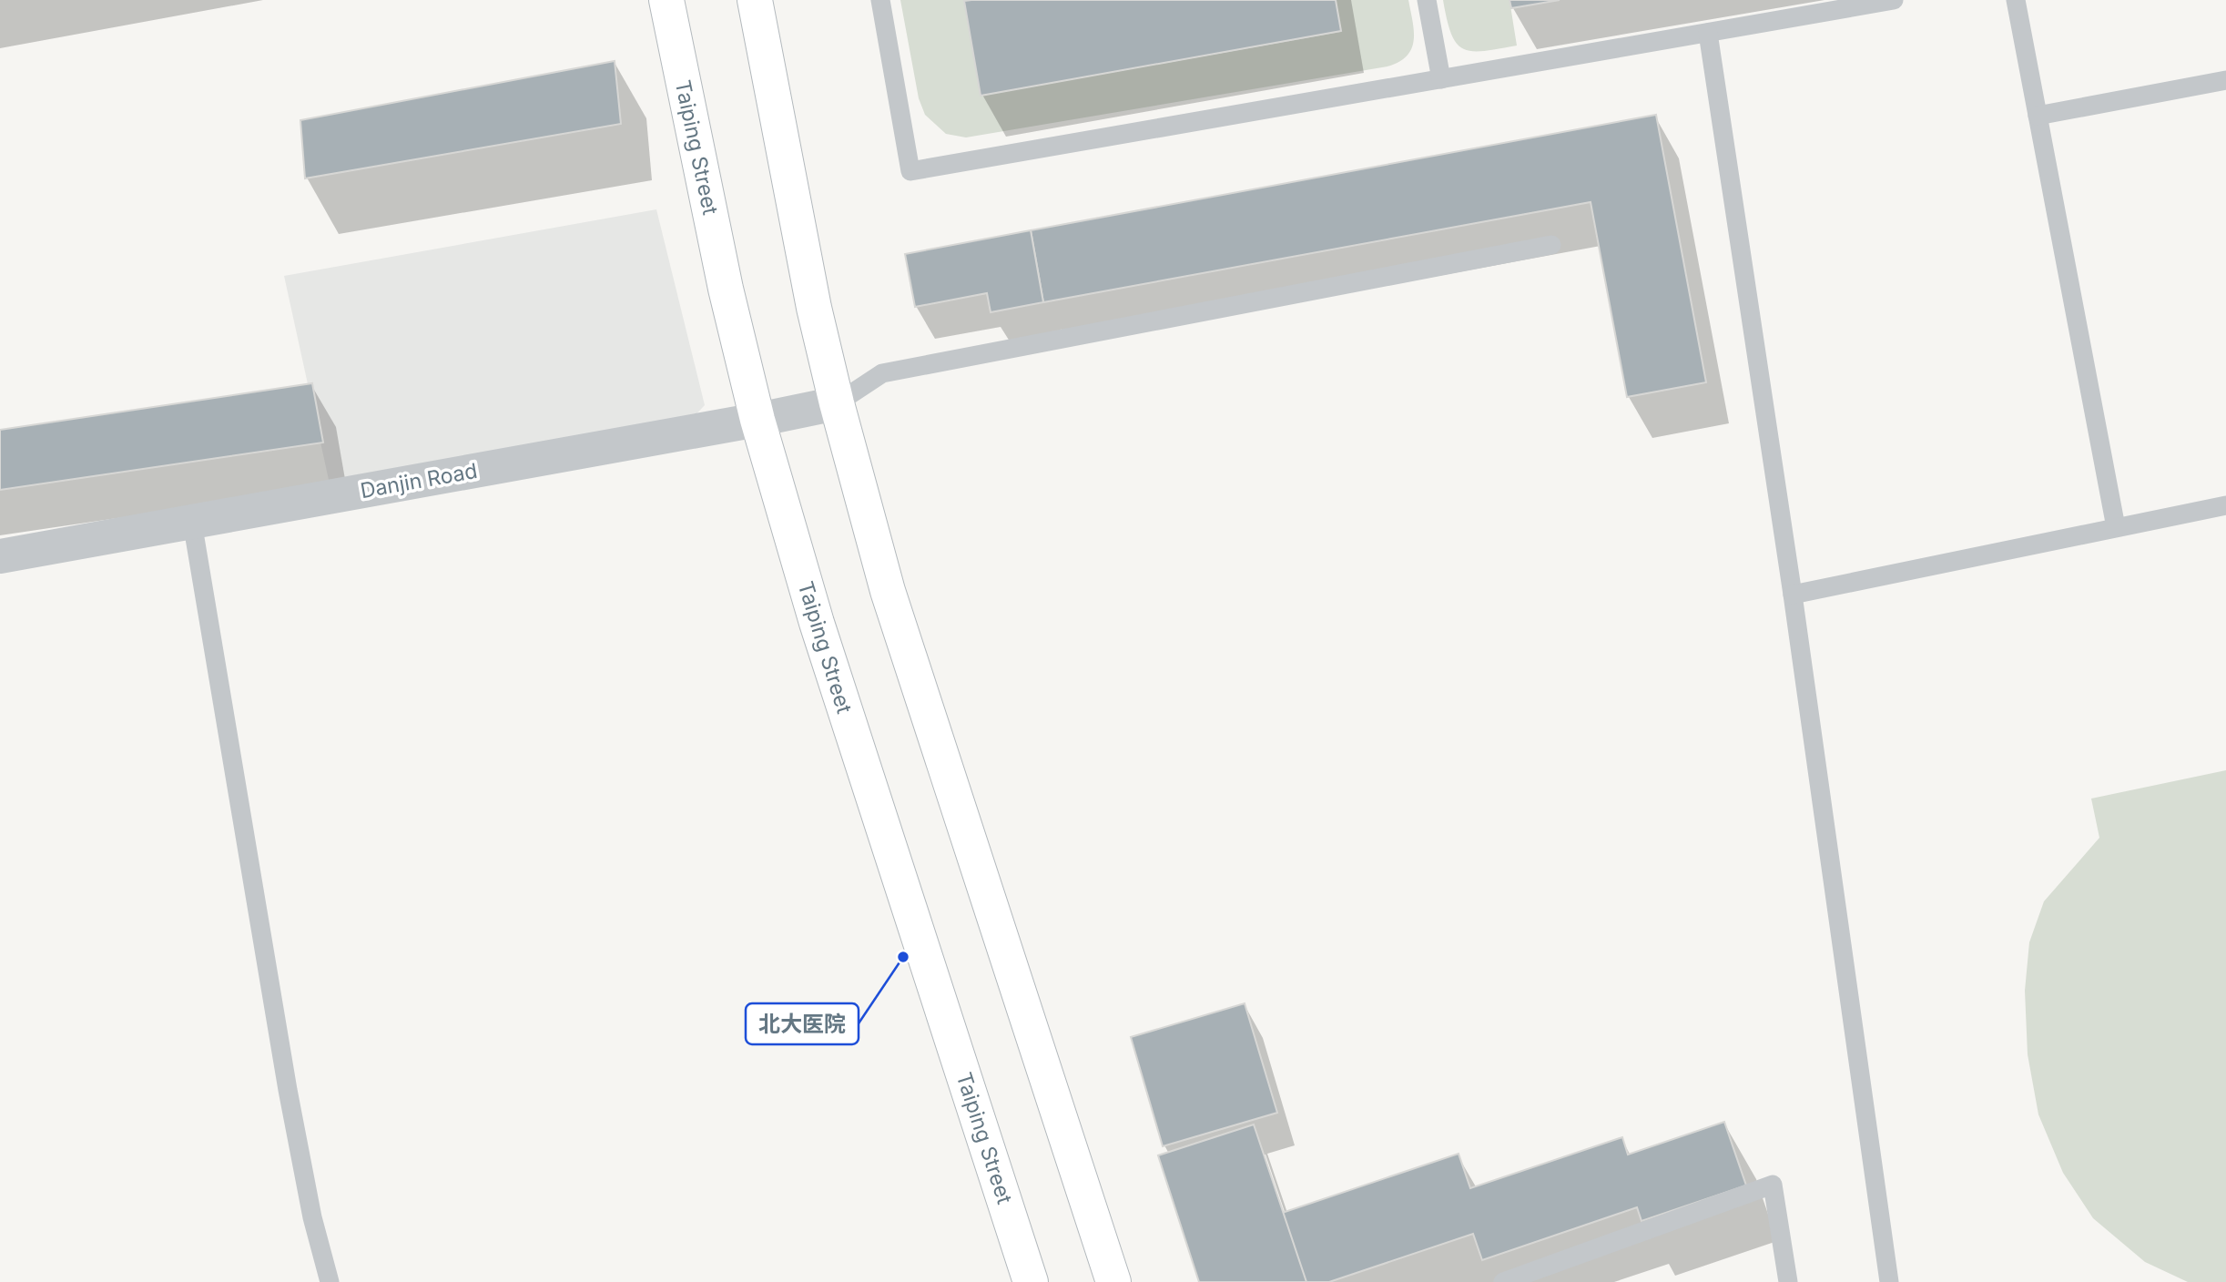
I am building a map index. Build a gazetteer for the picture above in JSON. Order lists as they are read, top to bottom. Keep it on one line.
{"streets":{"main road":["Taiping Street"],"street":["Danjin Road"]},"crossings":[["Taiping Street","Danjin Road"]],"places":["北大医院"]}
